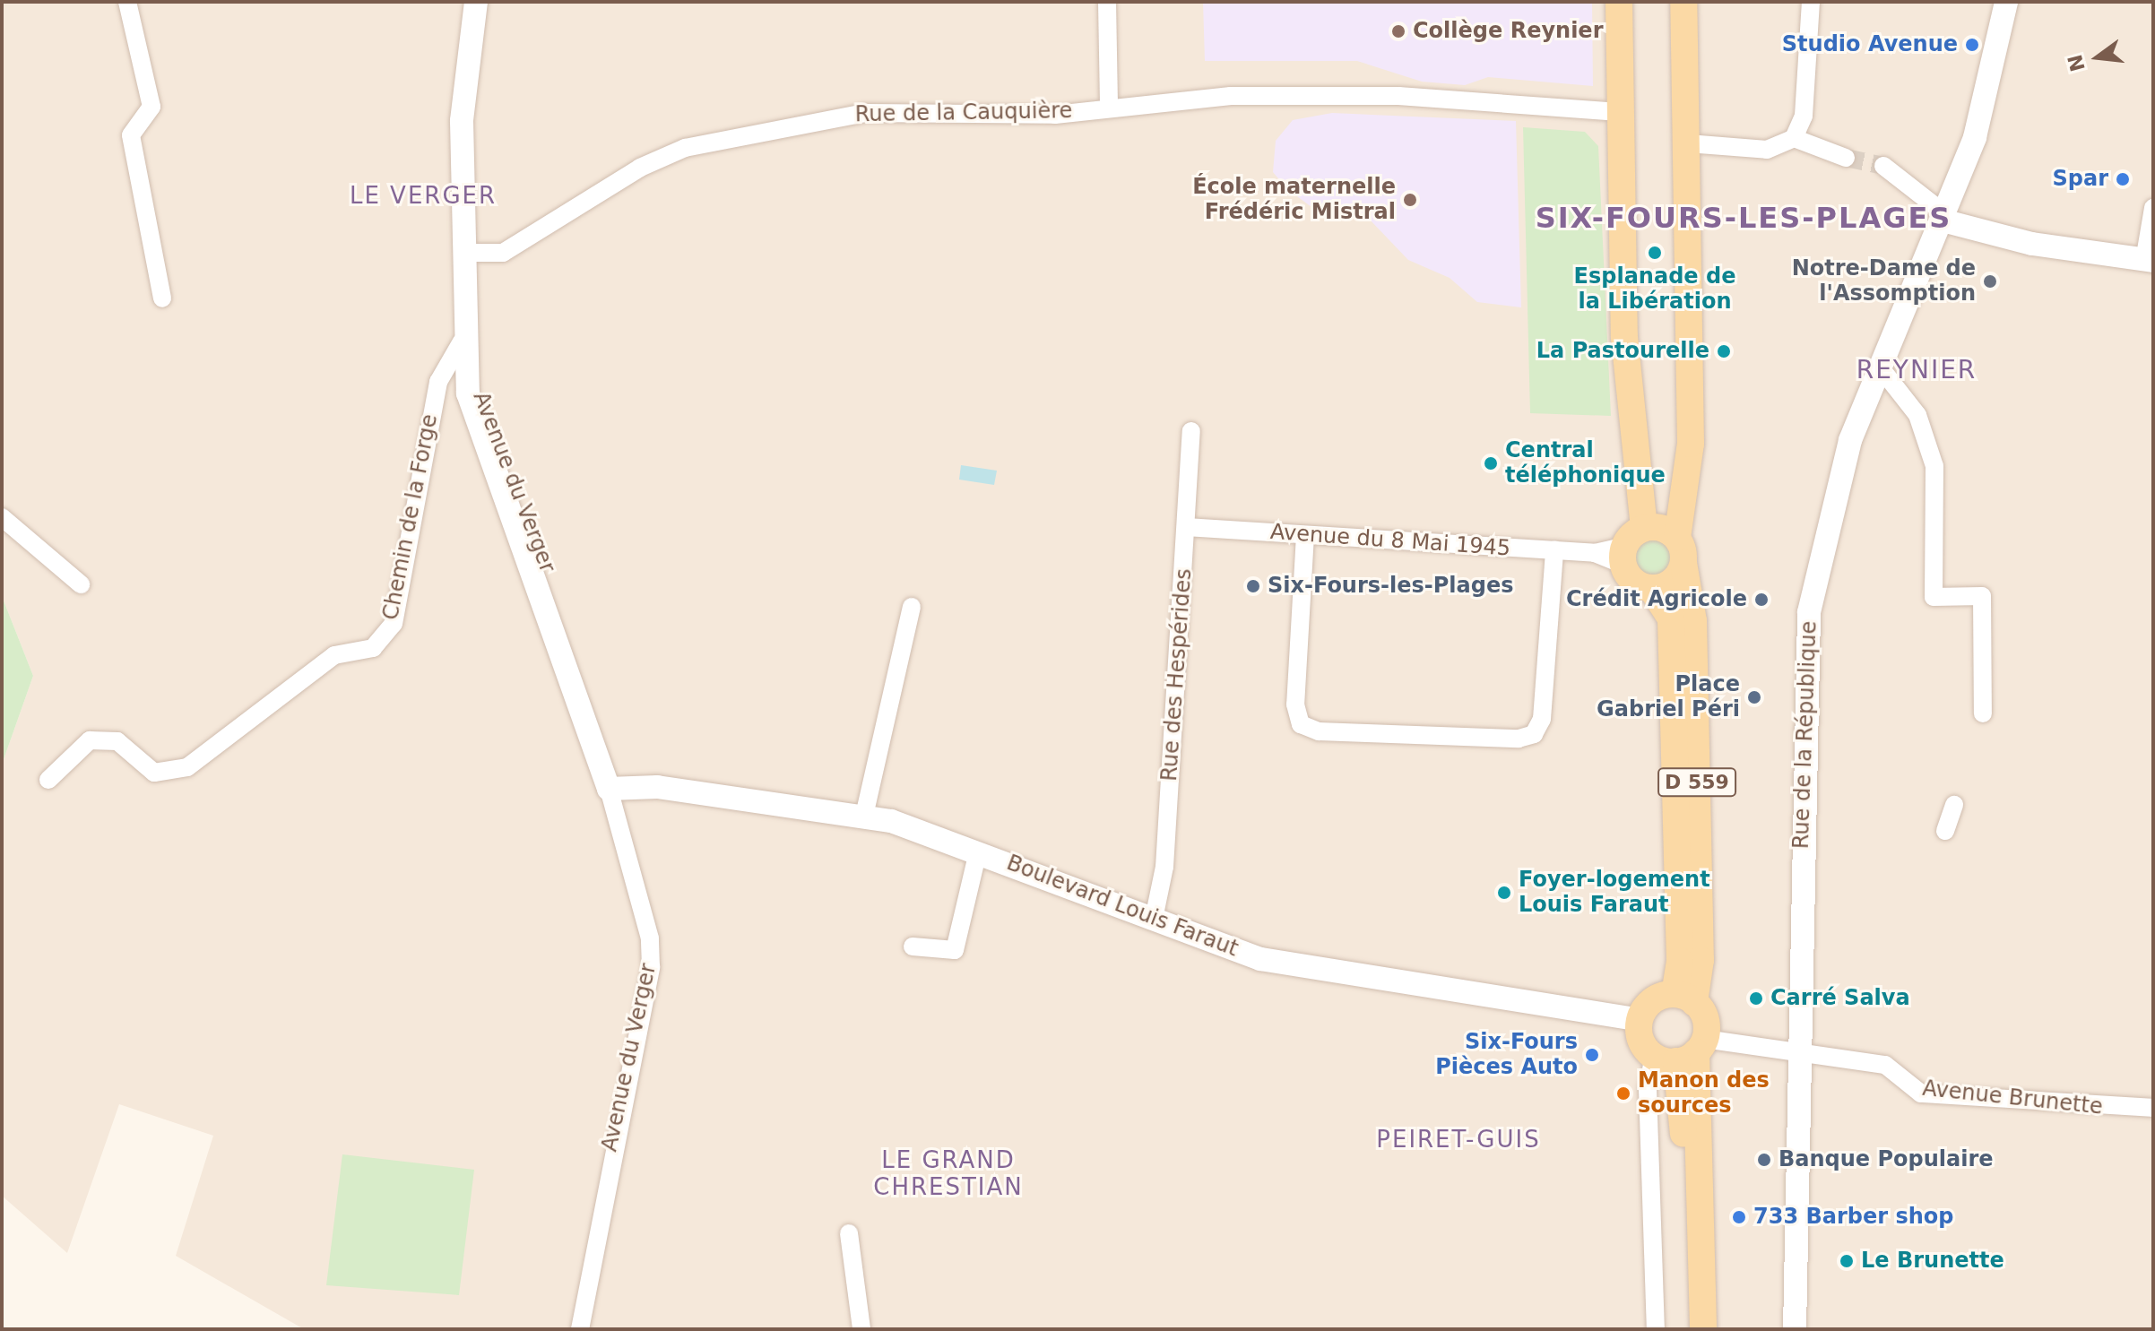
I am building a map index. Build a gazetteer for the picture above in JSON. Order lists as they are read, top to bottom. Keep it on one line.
{"streets":{"main road":["D 559"],"street":["Rue de la Cauquière","Avenue du Verger","Chemin de la Forge","Avenue du 8 Mai 1945","Rue des Hespérides","Rue de la République","Boulevard Louis Faraut","Avenue Brunette"]},"crossings":[["Rue de la Cauquière","Avenue du Verger"],["Avenue du Verger","Chemin de la Forge"],["Avenue du Verger","Boulevard Louis Faraut"],["Avenue du 8 Mai 1945","Rue des Hespérides"],["Avenue du 8 Mai 1945","D 559"],["Rue des Hespérides","Boulevard Louis Faraut"],["Rue de la République","Avenue Brunette"],["D 559","Boulevard Louis Faraut"],["D 559","Avenue Brunette"],["Boulevard Louis Faraut","Avenue Brunette"]],"districts":["LE VERGER","SIX-FOURS-LES-PLAGES","REYNIER","PEIRET-GUIS","LE GRAND CHRESTIAN"],"places":["Collège Reynier","Studio Avenue","Spar","École maternelle Frédéric Mistral","Esplanade de la Libération","Notre-Dame de l'Assomption","La Pastourelle","Central téléphonique","Six-Fours-les-Plages","Crédit Agricole","Place Gabriel Péri","Foyer-logement Louis Faraut","Carré Salva","Six-Fours Pièces Auto","Manon des sources","Banque Populaire","733 Barber shop","Le Brunette"],"north":"left"}
